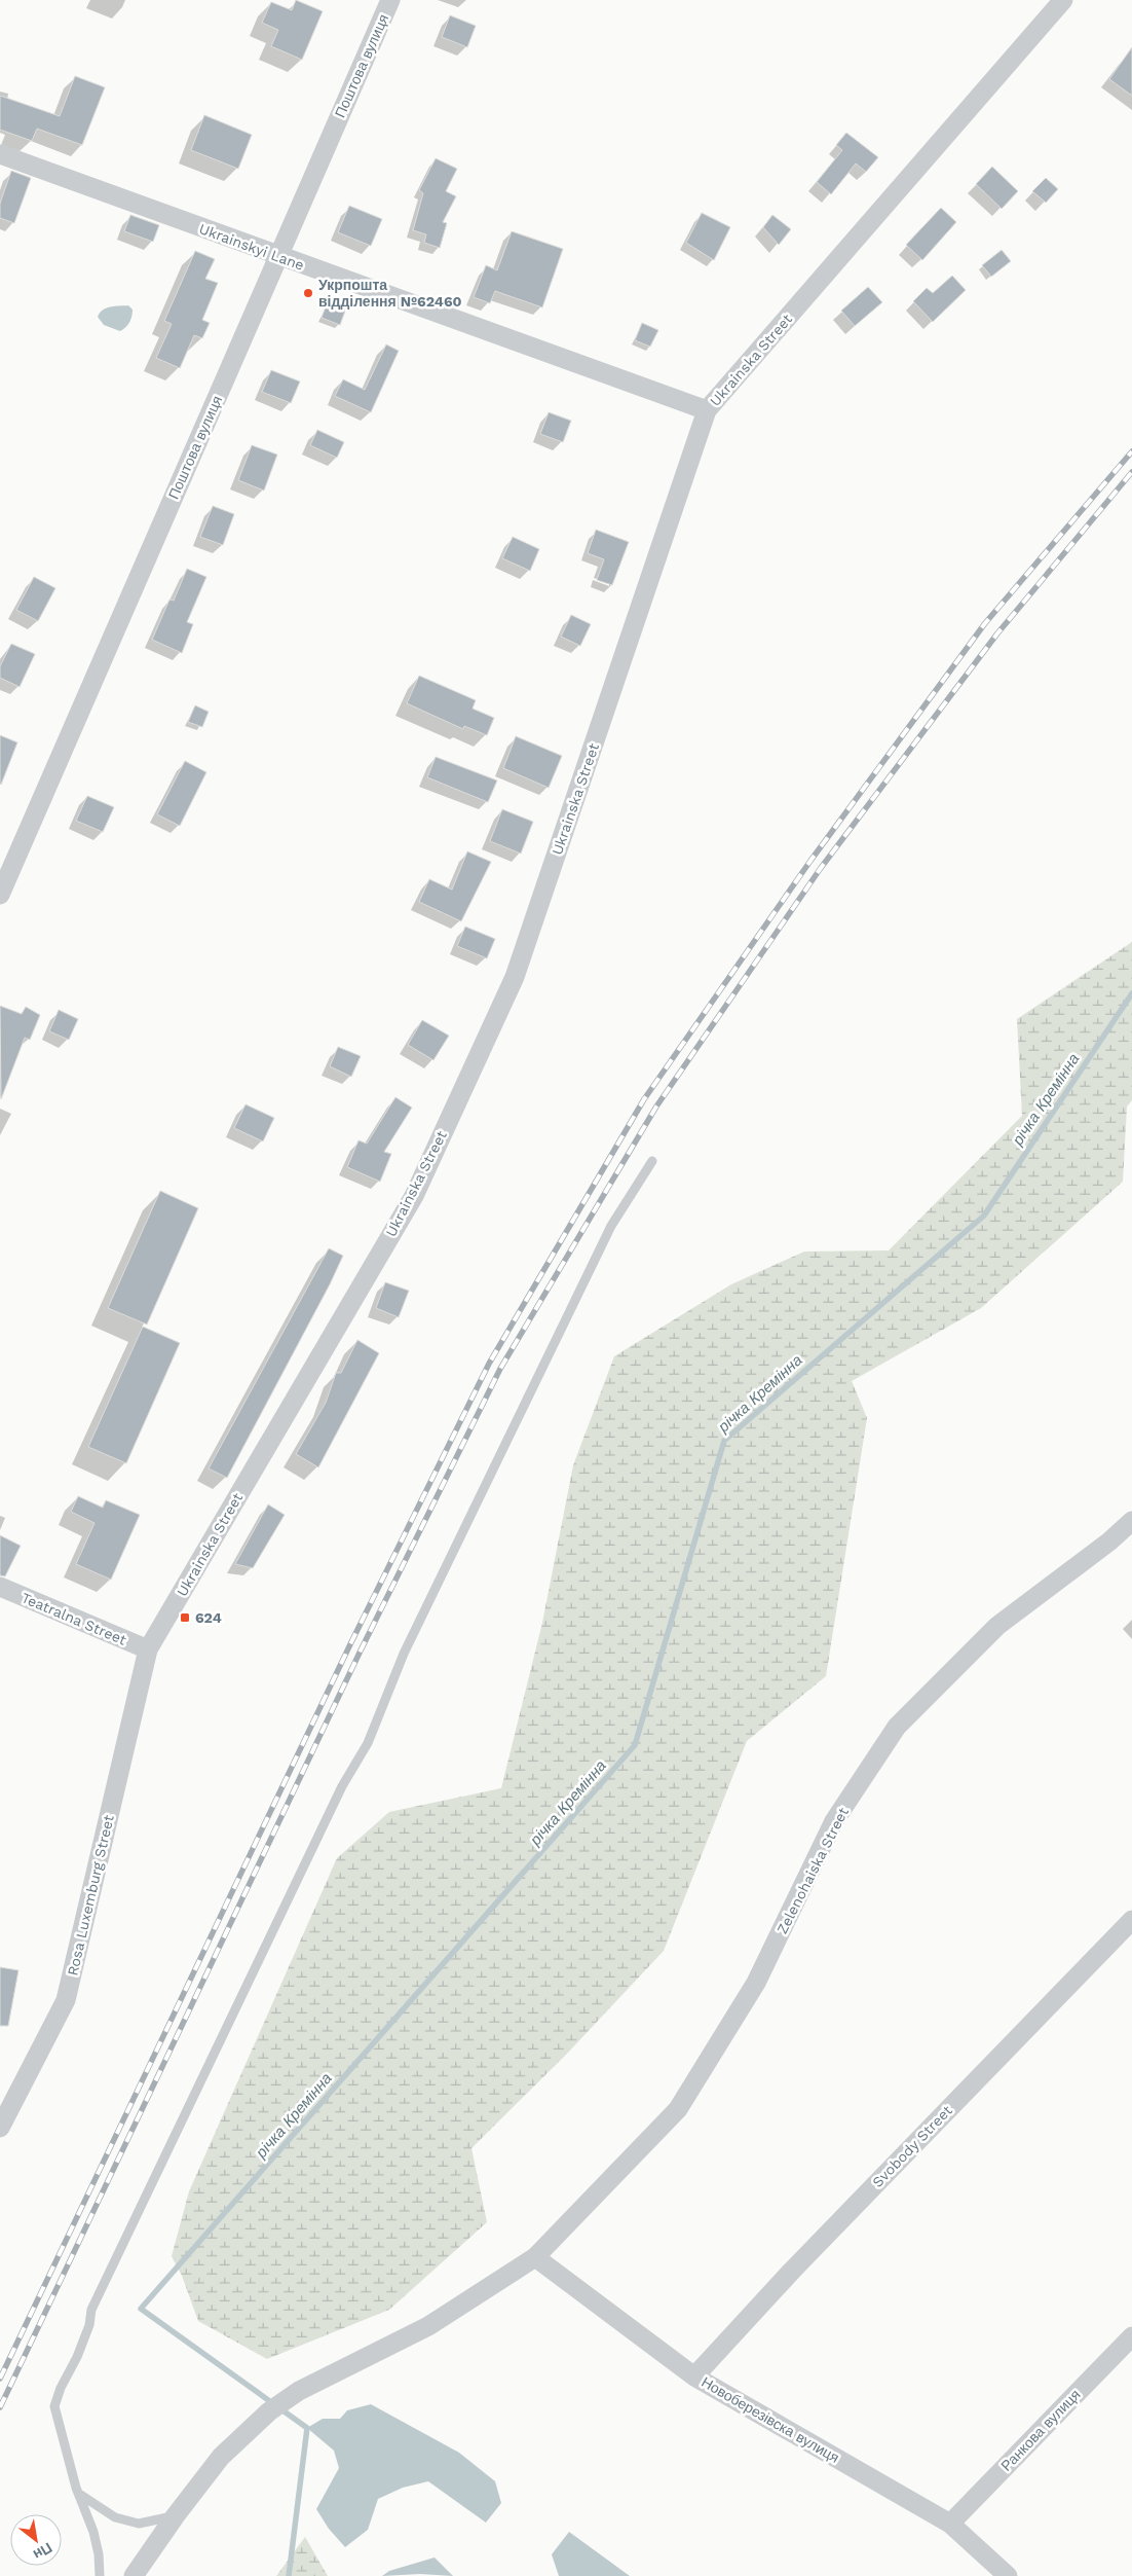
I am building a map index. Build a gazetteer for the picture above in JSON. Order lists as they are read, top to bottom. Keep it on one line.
{"streets":{"street":["Поштова вулиця","Ukrainskyi Lane","Ukrainska Street","Teatralna Street","Zelenohaiska Street","Rosa Luxemburg Street","Svobody Street","Новоберезівска вулиця","Ранкова вулиця"]},"crossings":[["Поштова вулиця","Ukrainskyi Lane"],["Ukrainskyi Lane","Ukrainska Street"],["Ukrainska Street","Teatralna Street"],["Ukrainska Street","Rosa Luxemburg Street"],["Teatralna Street","Rosa Luxemburg Street"],["Zelenohaiska Street","Новоберезівска вулиця"],["Svobody Street","Новоберезівска вулиця"],["Новоберезівска вулиця","Ранкова вулиця"]],"water":["річка Кремінна"],"places":{"other":["Укрпошта відділення №62460"],"transit":["624"]},"north":"bottom right"}
